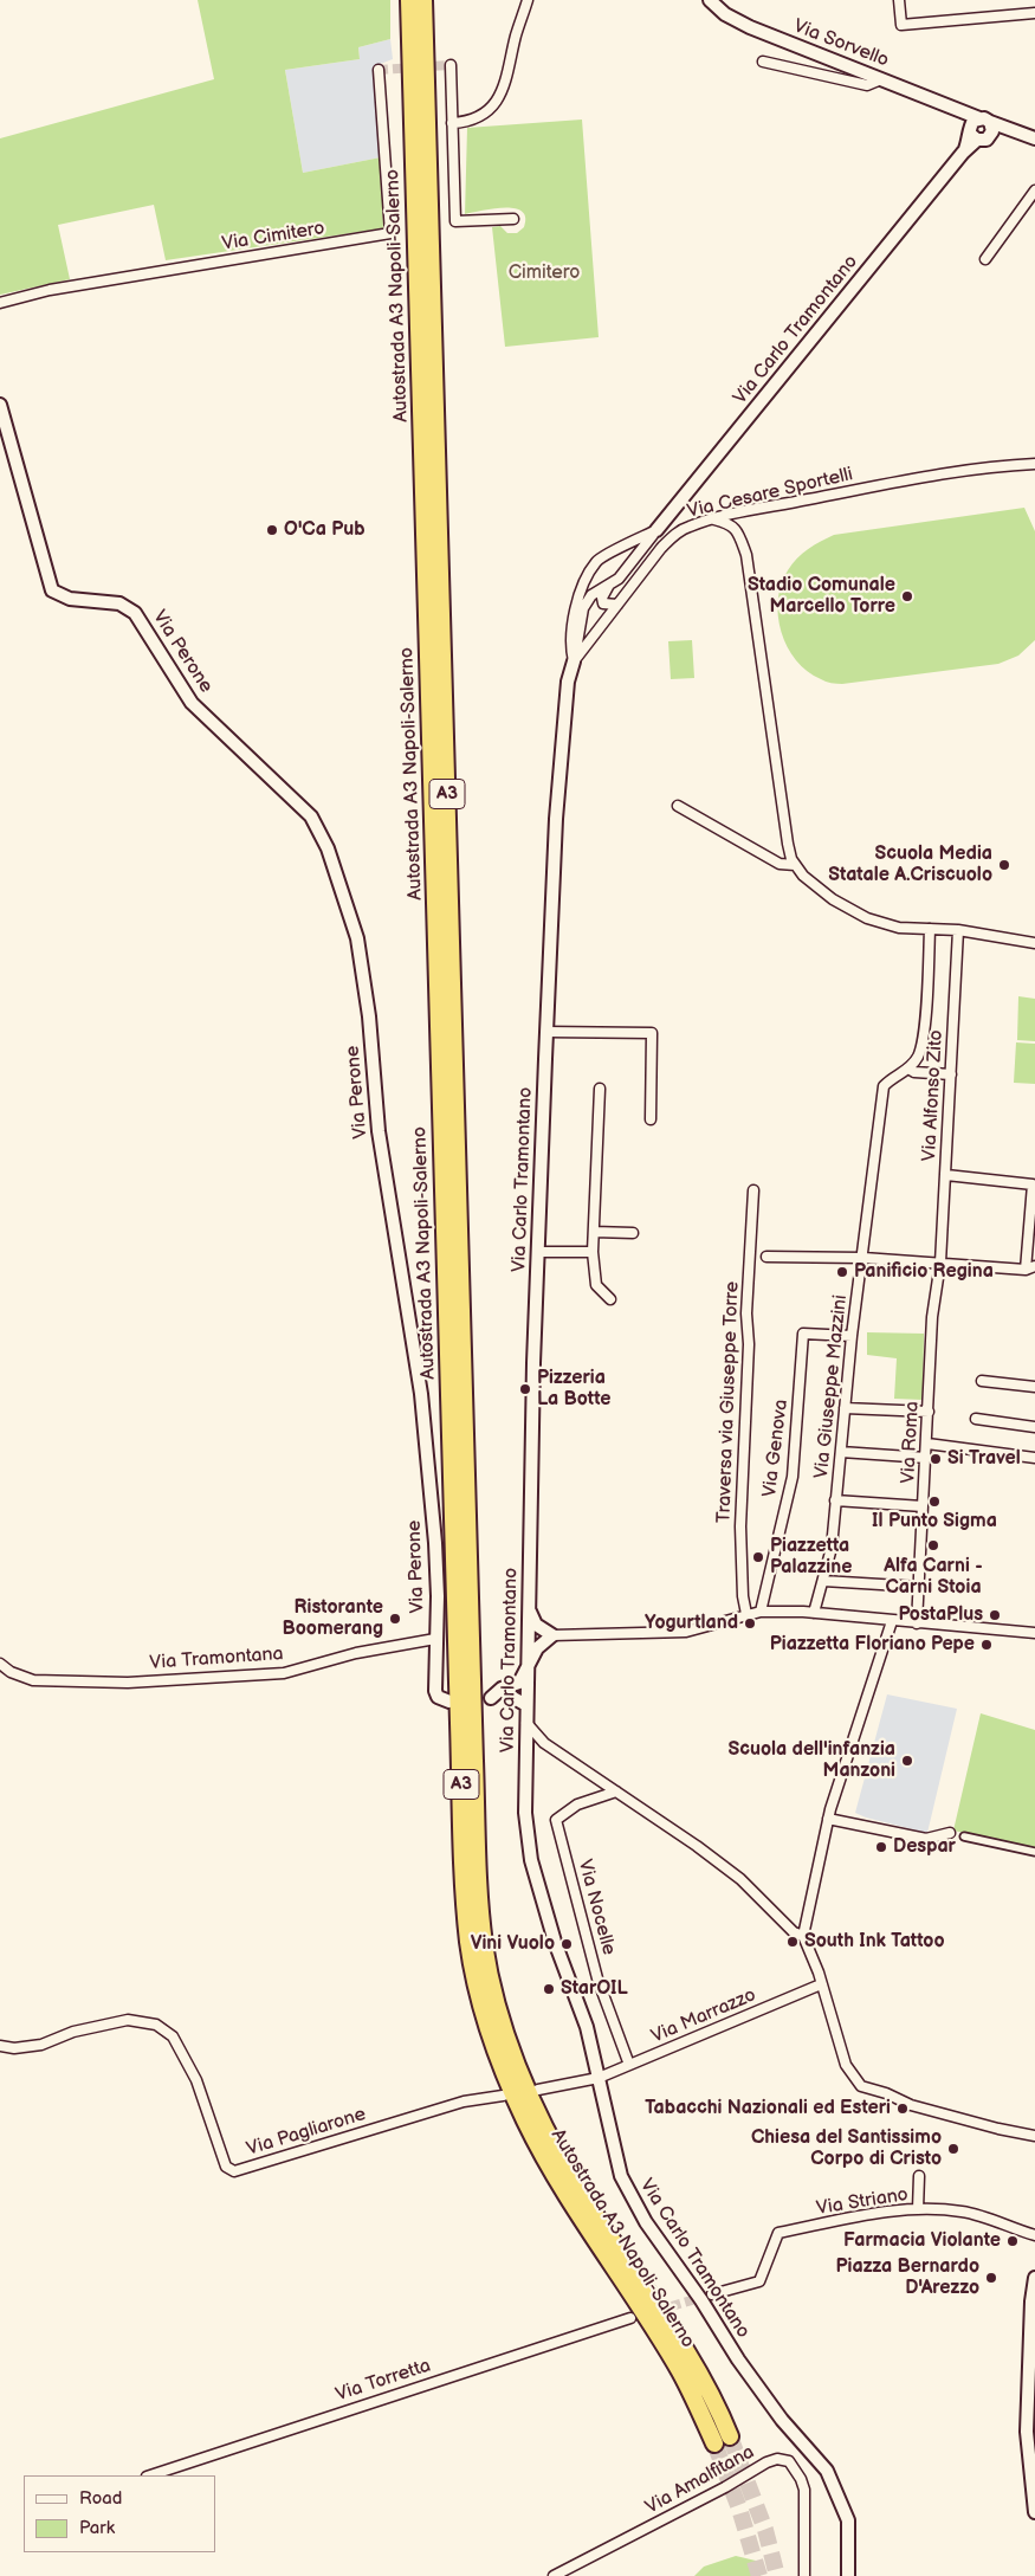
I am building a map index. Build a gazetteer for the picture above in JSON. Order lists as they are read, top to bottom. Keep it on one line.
{"streets":{"highway":["Autostrada A3 Napoli-Salerno","A3"],"street":["Via Sorvello","Via Cimitero","Via Carlo Tramontano","Via Cesare Sportelli","Via Perone","Via Alfonso Zito","Via Giuseppe Mazzini","Traversa via Giuseppe Torre","Via Roma","Via Genova","Via Tramontana","Via Nocelle","Via Marrazzo","Via Pagliarone","Via Striano","Via Torretta","Via Amalfitana"]},"crossings":[["Via Sorvello","Via Carlo Tramontano"],["Via Carlo Tramontano","Via Cesare Sportelli"],["Via Carlo Tramontano","Via Marrazzo"],["Via Perone","Via Tramontana"],["Via Alfonso Zito","Via Roma"],["Via Giuseppe Mazzini","Via Genova"],["Via Nocelle","Via Marrazzo"]],"parks":["Cimitero"],"places":["O'Ca Pub","Stadio Comunale Marcello Torre","Scuola Media Statale A.Criscuolo","Panificio Regina","Pizzeria La Botte","Si Travel","Il Punto Sigma","Alfa Carni - Carni Stoia","Piazzetta Palazzine","PostaPlus","Ristorante Boomerang","Yogurtland","Piazzetta Floriano Pepe","Scuola dell'infanzia Manzoni","Despar","South Ink Tattoo","Vini Vuolo","StarOIL","Tabacchi Nazionali ed Esteri","Chiesa del Santissimo Corpo di Cristo","Farmacia Violante","Piazza Bernardo D'Arezzo"],"legend":["Road","Park"]}
